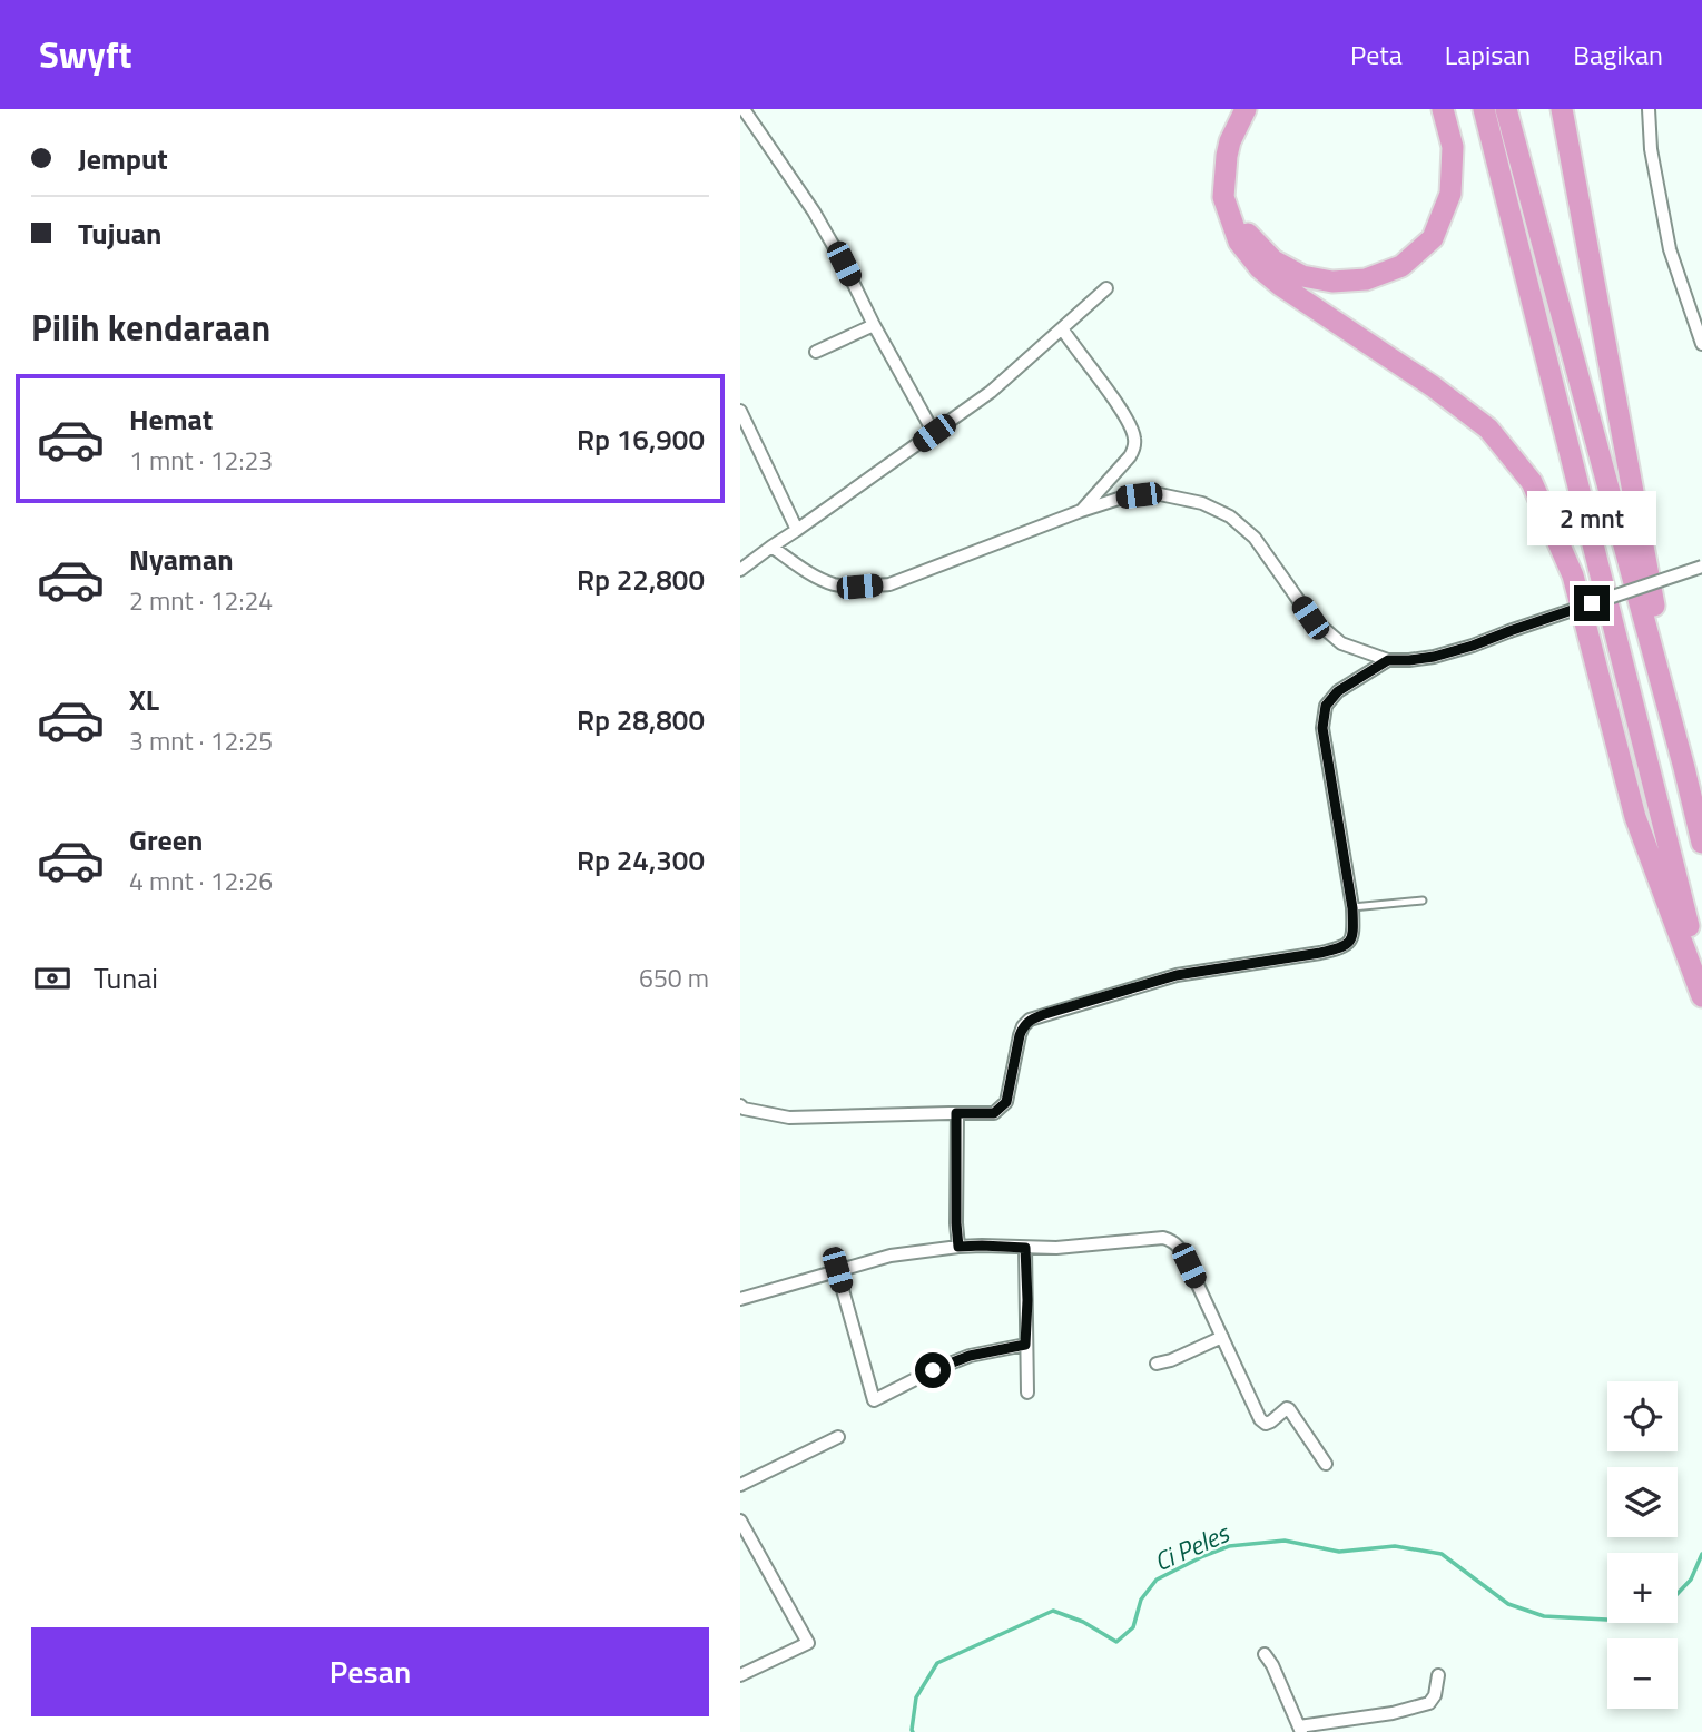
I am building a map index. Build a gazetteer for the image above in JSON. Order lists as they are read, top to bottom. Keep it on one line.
{"water":["Ci Peles"],"page":{"header":"Swyft","nav":["Peta","Lapisan","Bagikan"],"banner":["Jemput","Tujuan"],"heading":"Pilih kendaraan","list":[{"name":"Hemat","note":"1 mnt · 12:23","value":"Rp 16,900"},{"name":"Nyaman","note":"2 mnt · 12:24","value":"Rp 22,800"},{"name":"XL","note":"3 mnt · 12:25","value":"Rp 28,800"},{"name":"Green","note":"4 mnt · 12:26","value":"Rp 24,300"}],"bubble":"2 mnt","pay":["Tunai","650 m"],"map_buttons":["+","−"],"buttons":"Pesan"}}
